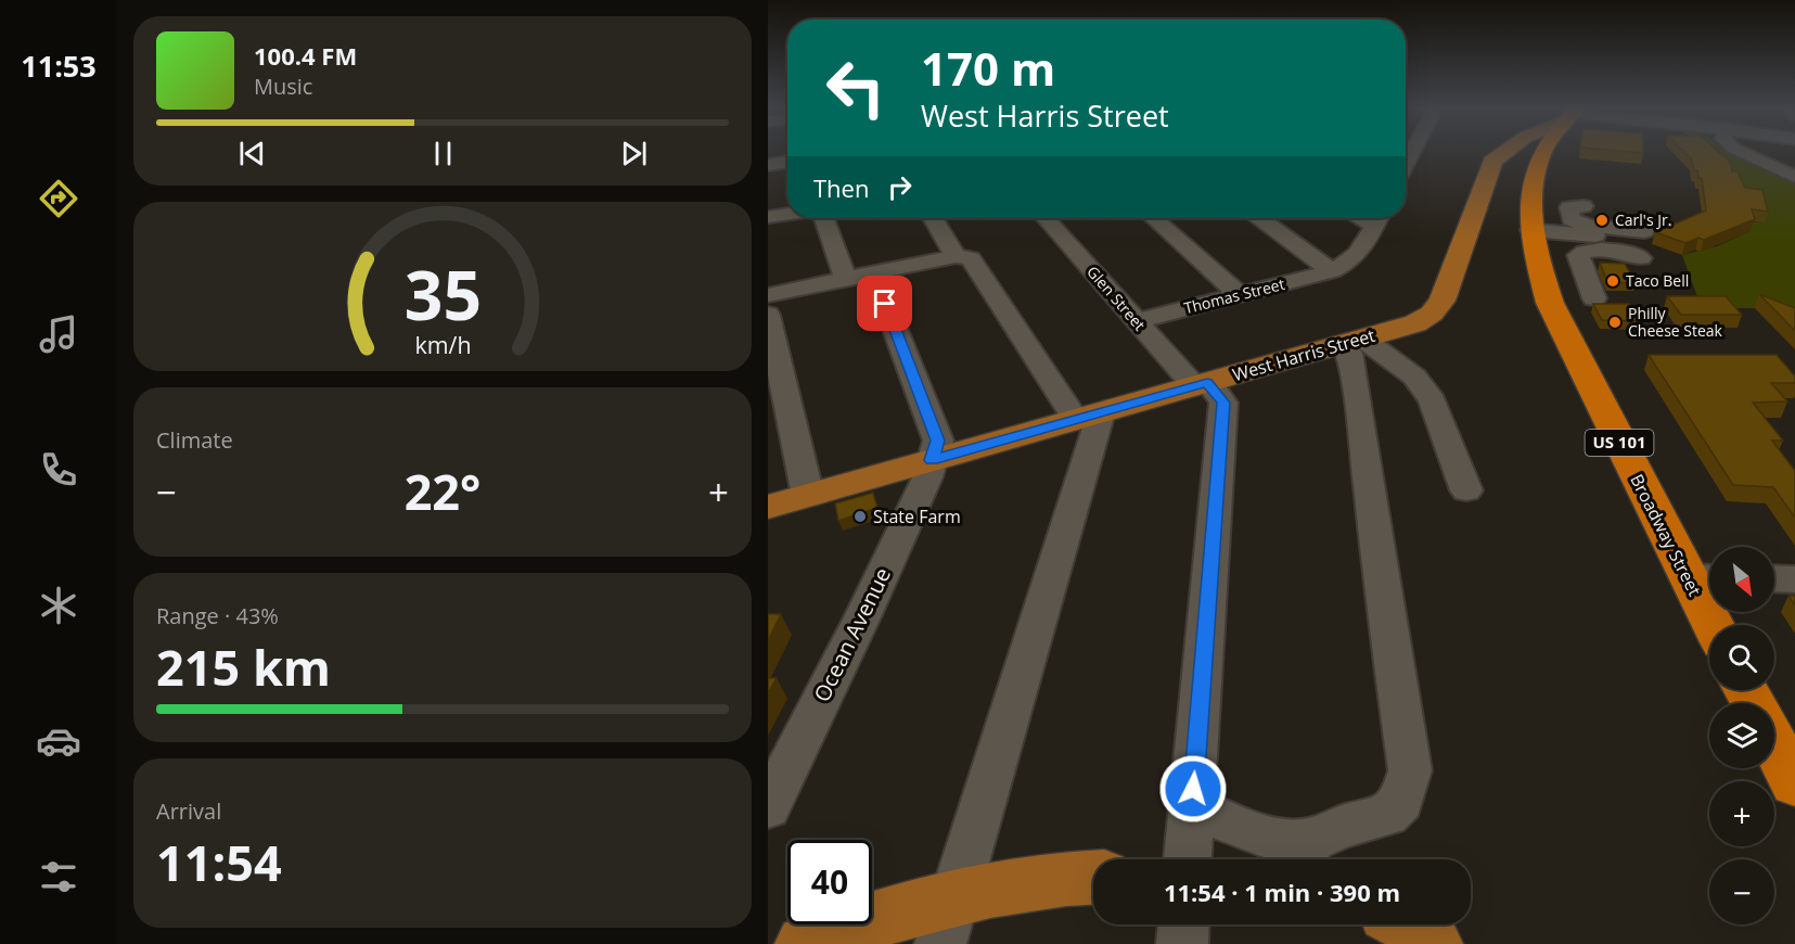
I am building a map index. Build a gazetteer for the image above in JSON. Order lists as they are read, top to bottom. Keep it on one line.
{"streets":{"highway":["US 101","Broadway Street"],"main road":["West Harris Street"],"street":["Thomas Street","Glen Street","Ocean Avenue"]},"crossings":[["Thomas Street","Glen Street"],["Glen Street","West Harris Street"],["West Harris Street","Ocean Avenue"]],"places":["Carl's Jr.","Taco Bell","Philly Cheese Steak","State Farm"],"north":"bottom right","page":{"tabs":"11:53","turn":["170 m","West Harris Street"],"song":["100.4 FM","Music"],"then":"Then","tile":["Climate",["Range · 43%","215 km"],["Arrival","11:54"]],"heat":["−","22°","+"],"map_buttons":["+","−"],"limit":"40","trip":"11:54 · 1 min · 390 m","gauge":["35","km/h"]}}
